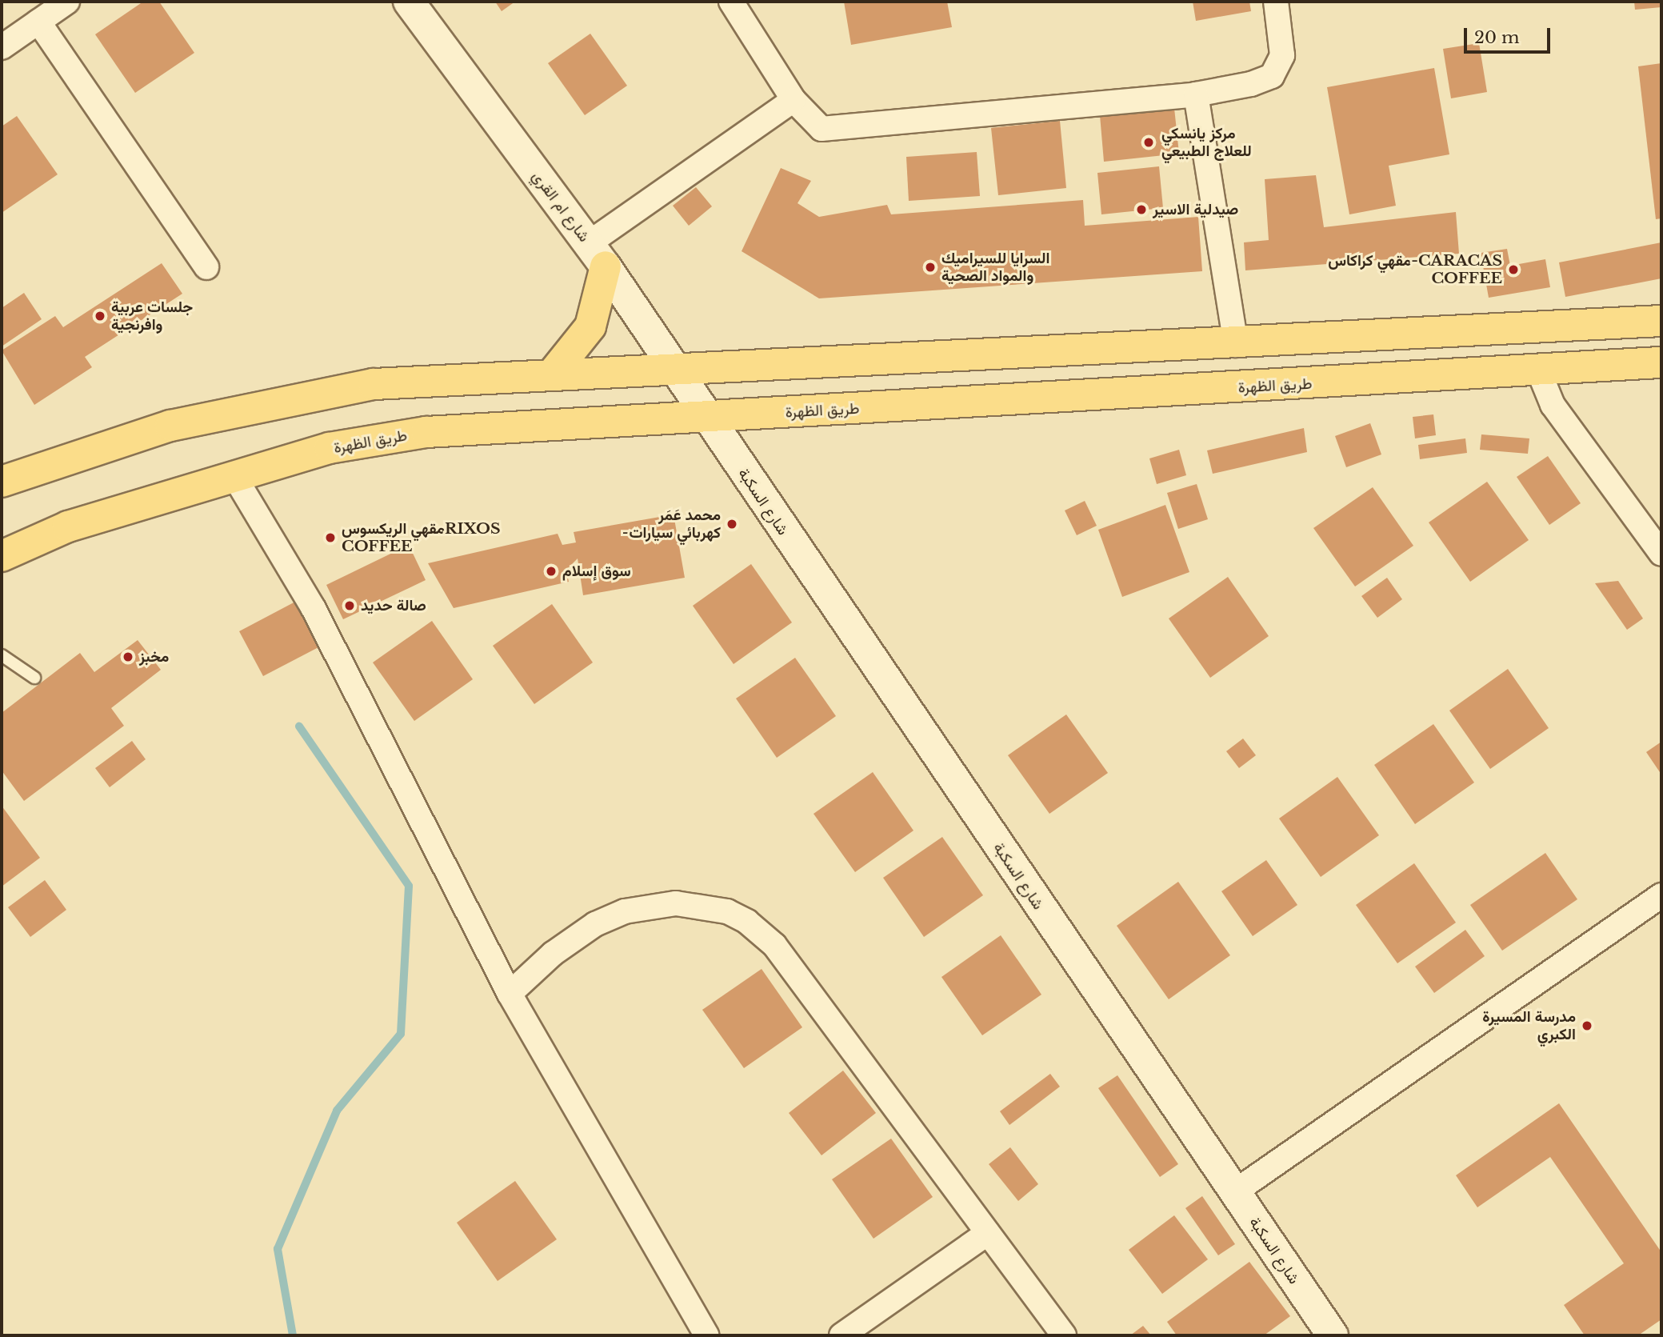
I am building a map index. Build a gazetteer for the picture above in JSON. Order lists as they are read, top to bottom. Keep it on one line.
{"streets":{"main road":["شارع ام القري","طريق الظهرة","شارع السكبة"]},"crossings":[["شارع ام القري","طريق الظهرة"],["شارع ام القري","شارع السكبة"],["طريق الظهرة","شارع السكبة"]],"places":["مركز يانسكي للعلاج الطبيعي","صيدلية الاسير","السرايا للسيراميك والمواد الصحية","مقهي كراكاس-CARACAS COFFEE","جلسات عربية وافرنجية","محمد عَمَر -كهربائي سيارات","مقهي الريكسوسRIXOS COFFEE","سوق إسلام","صالة حديد","مخبز","مدرسة المسيرة الكبري"],"scale_bar":"20 m"}
